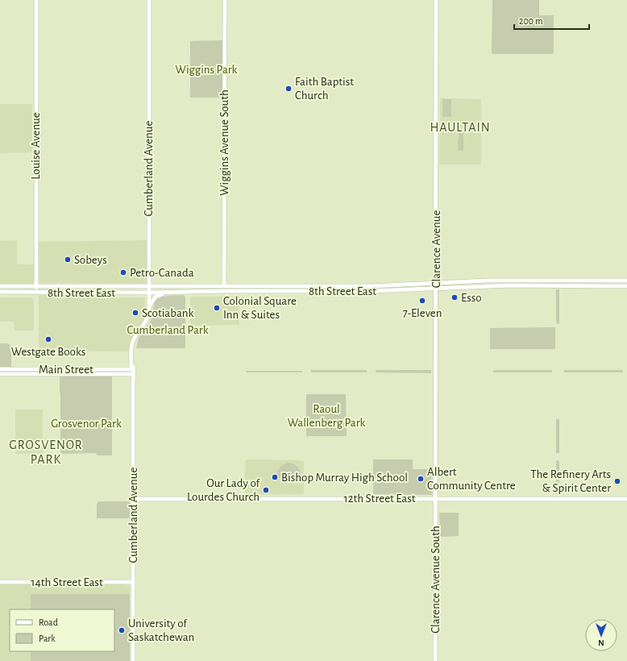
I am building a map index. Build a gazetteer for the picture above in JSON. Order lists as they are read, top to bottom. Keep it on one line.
{"streets":{"main road":["Wiggins Avenue South","Louise Avenue","Cumberland Avenue","Clarence Avenue","8th Street East","Main Street","12th Street East","Clarence Avenue South","14th Street East"]},"crossings":[["Wiggins Avenue South","8th Street East"],["Louise Avenue","8th Street East"],["Cumberland Avenue","8th Street East"],["Cumberland Avenue","Main Street"],["Cumberland Avenue","12th Street East"],["Cumberland Avenue","14th Street East"],["Clarence Avenue","8th Street East"],["Clarence Avenue","12th Street East"],["Clarence Avenue","Clarence Avenue South"],["12th Street East","Clarence Avenue South"]],"districts":["HAULTAIN","GROSVENOR PARK"],"parks":["Wiggins Park","Cumberland Park","Raoul Wallenberg Park","Grosvenor Park"],"places":["Faith Baptist Church","Sobeys","Petro-Canada","Esso","7-Eleven","Colonial Square Inn & Suites","Scotiabank","Westgate Books","Bishop Murray High School","Albert Community Centre","The Refinery Arts & Spirit Center","Our Lady of Lourdes Church","University of Saskatchewan"],"legend":["Road","Park"],"scale_bar":"200 m","north":"bottom"}
